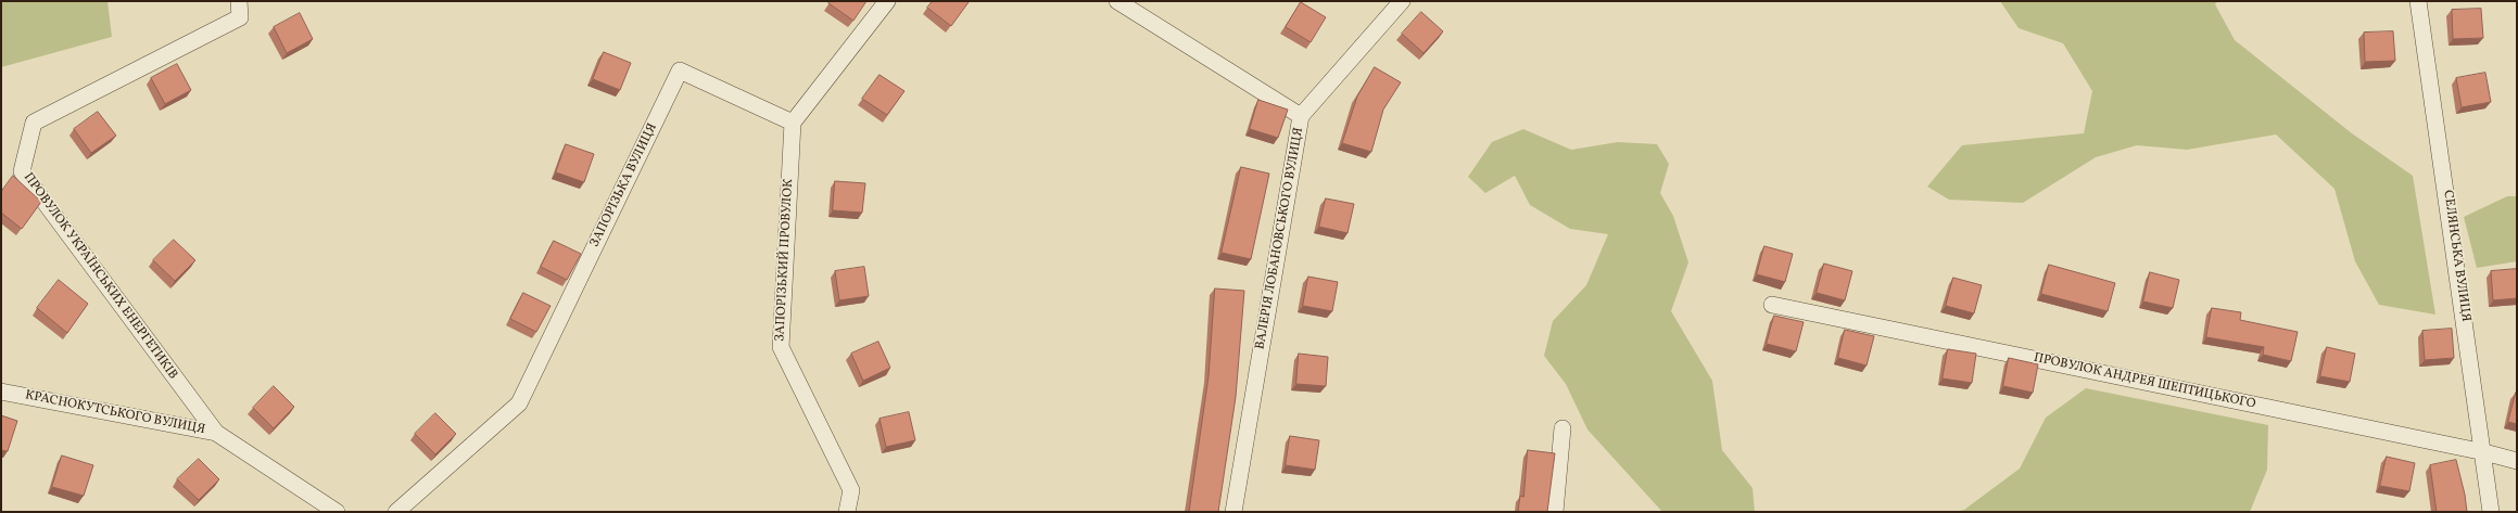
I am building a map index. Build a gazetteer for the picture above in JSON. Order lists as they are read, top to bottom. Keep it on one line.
{"streets":{"street":["ЗАПОРІЗЬКА ВУЛИЦЯ","ВАЛЕРІЯ ЛОБАНОВСЬКОГО ВУЛИЦЯ","СЕЛЯНСЬКА ВУЛИЦЯ","ЗАПОРІЗЬКИЙ ПРОВУЛОК","ПРОВУЛОК УКРАЇНСЬКИХ ЕНЕРГЕТИКІВ","ПРОВУЛОК АНДРЕЯ ШЕПТИЦЬКОГО","КРАСНОКУТСЬКОГО ВУЛИЦЯ"]},"crossings":[["ЗАПОРІЗЬКА ВУЛИЦЯ","ЗАПОРІЗЬКИЙ ПРОВУЛОК"],["СЕЛЯНСЬКА ВУЛИЦЯ","ПРОВУЛОК АНДРЕЯ ШЕПТИЦЬКОГО"],["ПРОВУЛОК УКРАЇНСЬКИХ ЕНЕРГЕТИКІВ","КРАСНОКУТСЬКОГО ВУЛИЦЯ"]]}
